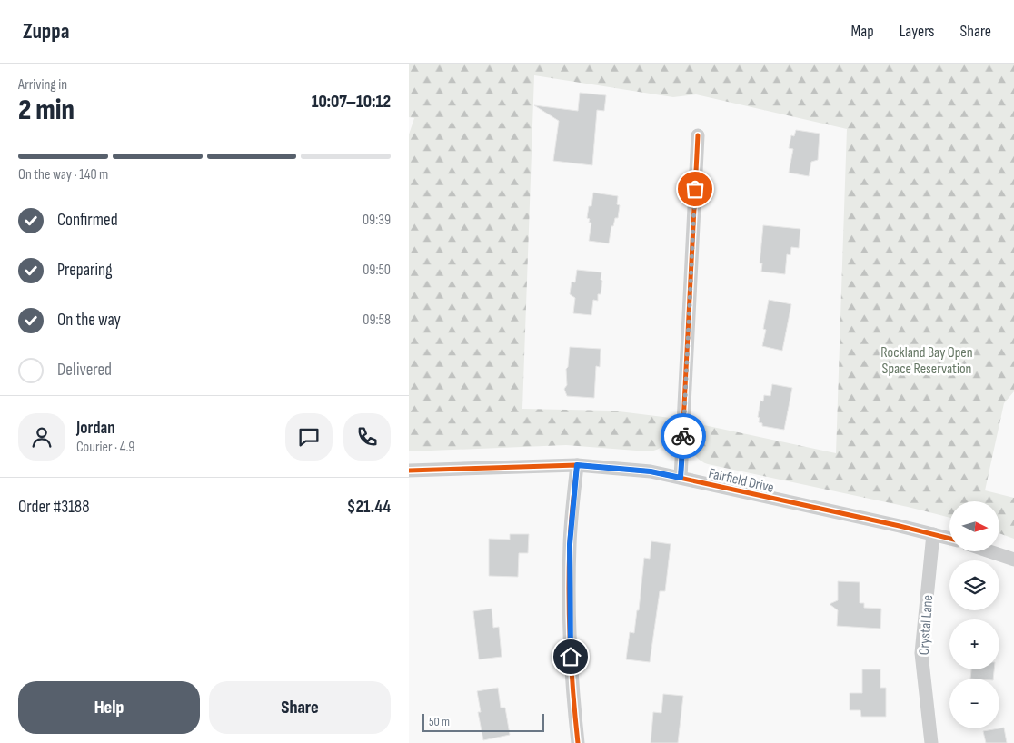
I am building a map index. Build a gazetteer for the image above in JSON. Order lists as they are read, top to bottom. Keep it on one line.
{"streets":{"street":["Fairfield Drive","Crystal Lane"]},"crossings":[["Fairfield Drive","Crystal Lane"]],"parks":["Rockland Bay Open Space Reservation"],"scale_bar":"50 m","north":"right","page":{"header":"Zuppa","nav":["Map","Layers","Share"],"heading":["2 min","Arriving in","10:07–10:12"],"panel":["Jordan","Courier · 4.9","Order #3188","$21.44"],"bar":"On the way · 140 m","list":[["Confirmed","09:39"],["Preparing","09:50"],["On the way","09:58"],"Delivered"],"map_buttons":["+","−"],"buttons":["Help","Share"],"scale":"50 m"}}
